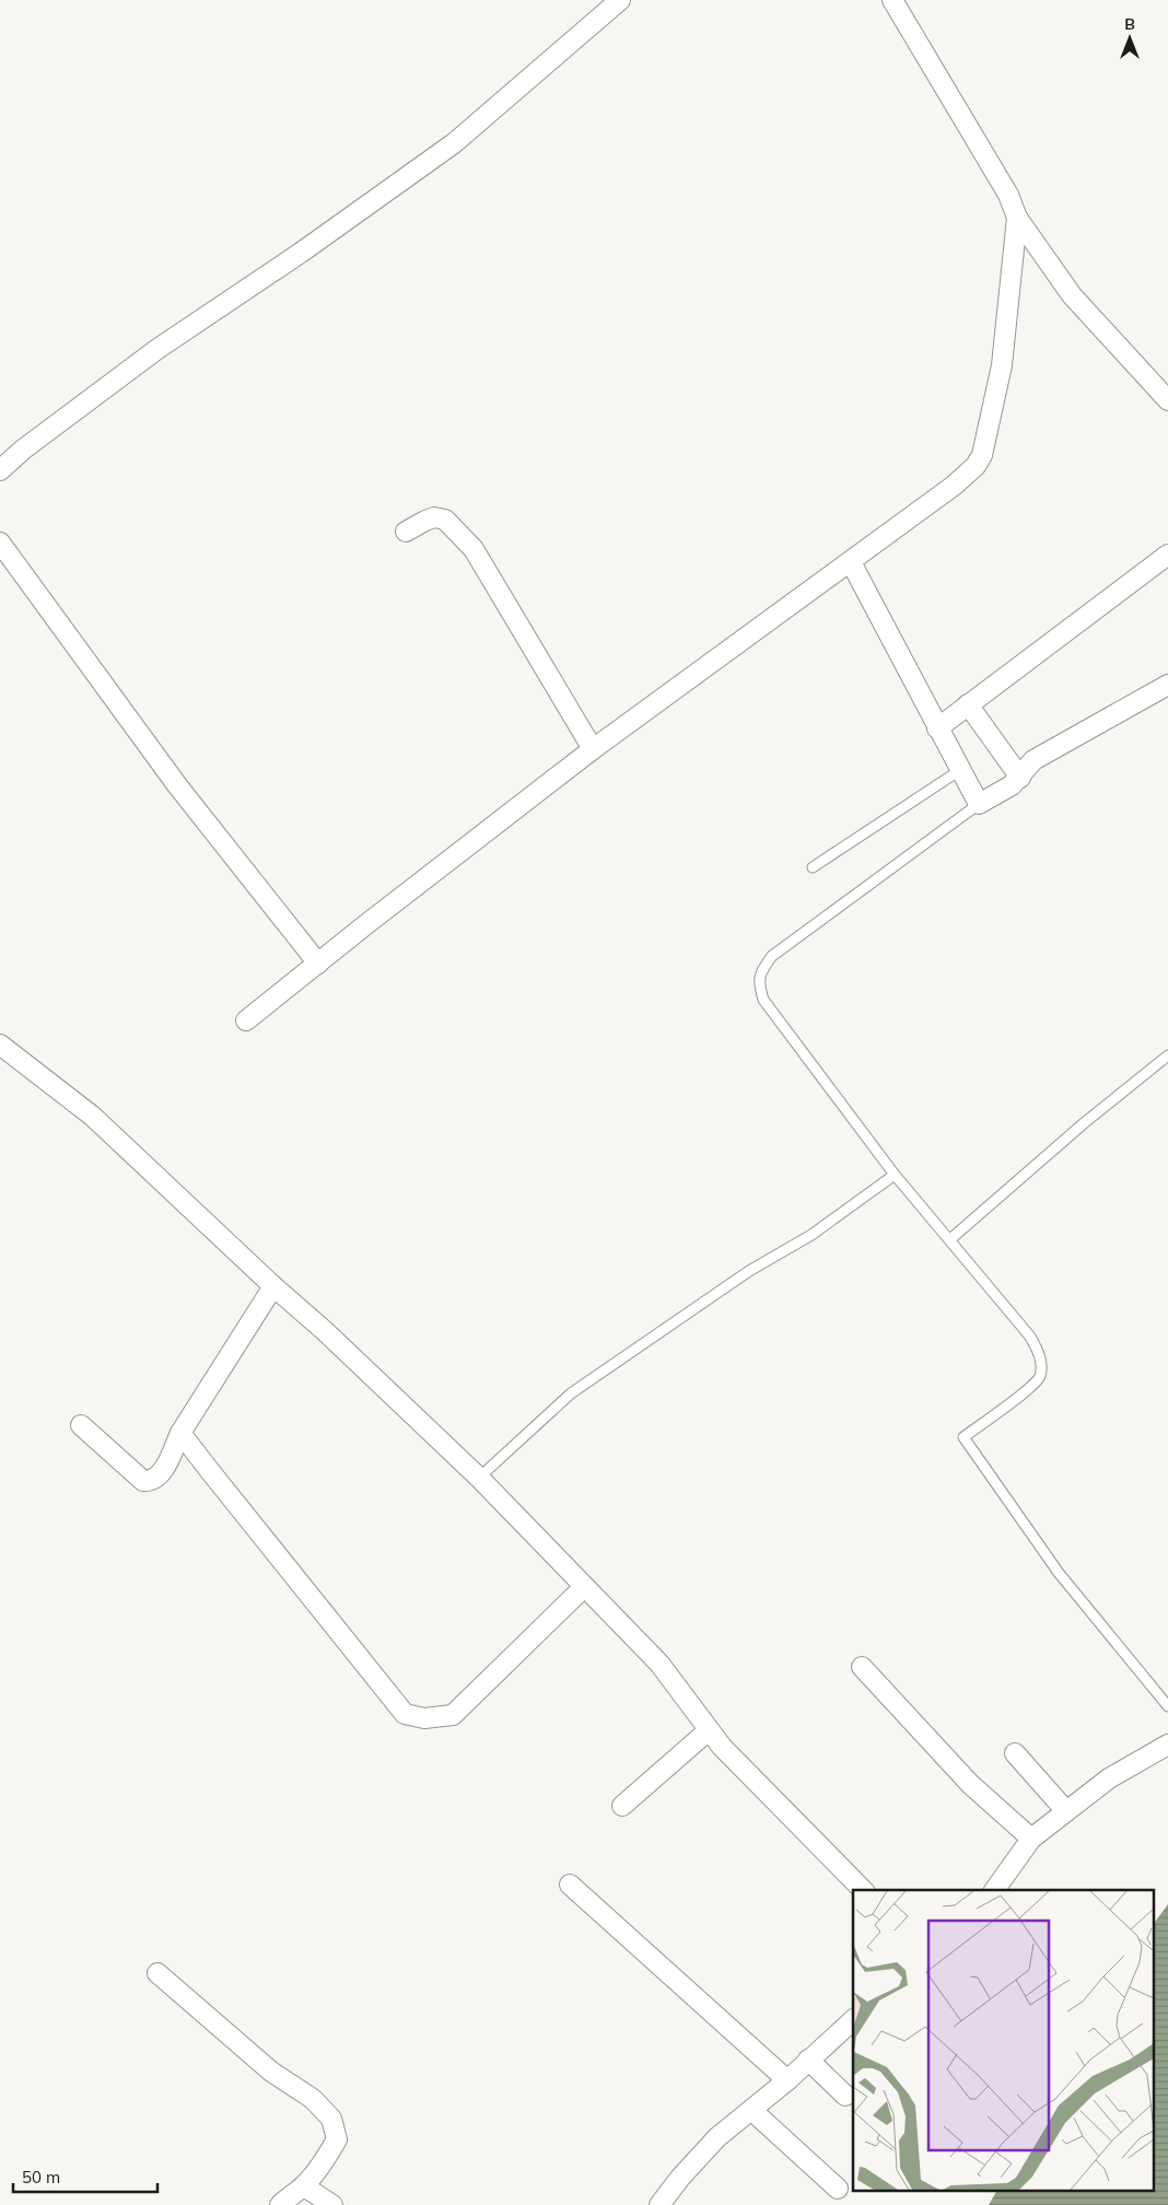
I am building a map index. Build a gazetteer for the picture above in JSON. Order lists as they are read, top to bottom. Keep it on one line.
{"scale_bar":"50 m","north":"top"}
